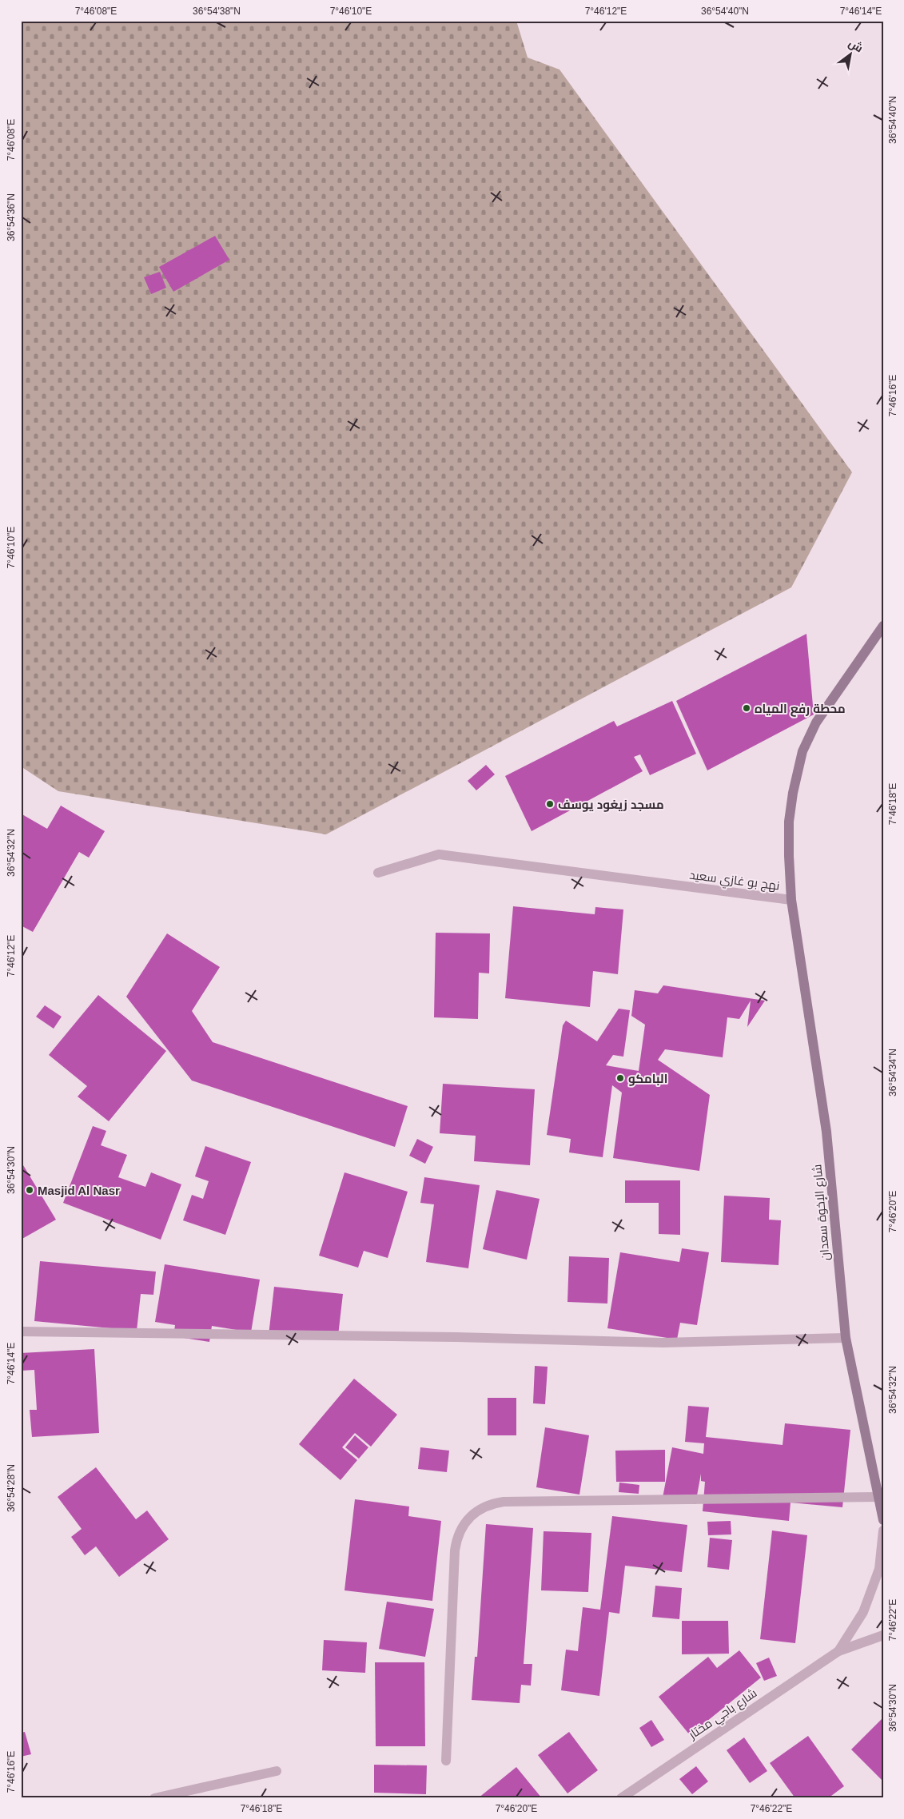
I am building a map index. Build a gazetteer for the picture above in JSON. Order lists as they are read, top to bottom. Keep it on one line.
{"streets":{"street":["نهج بو غازي سعيد","شارع الإخوة سعدان","شارع باجي مختار"]},"crossings":[["نهج بو غازي سعيد","شارع الإخوة سعدان"]],"places":["محطة رفع المياه","مسجد زيغود يوسف","البامكو","Masjid Al Nasr"],"north":"top right","coordinates":["7°46'08\"E","36°54'38\"N","7°46'10\"E","7°46'12\"E","36°54'40\"N","7°46'14\"E","36°54'36\"N","7°46'16\"E","7°46'18\"E","36°54'32\"N","36°54'34\"N","36°54'30\"N","7°46'20\"E","36°54'28\"N","7°46'22\"E"]}
